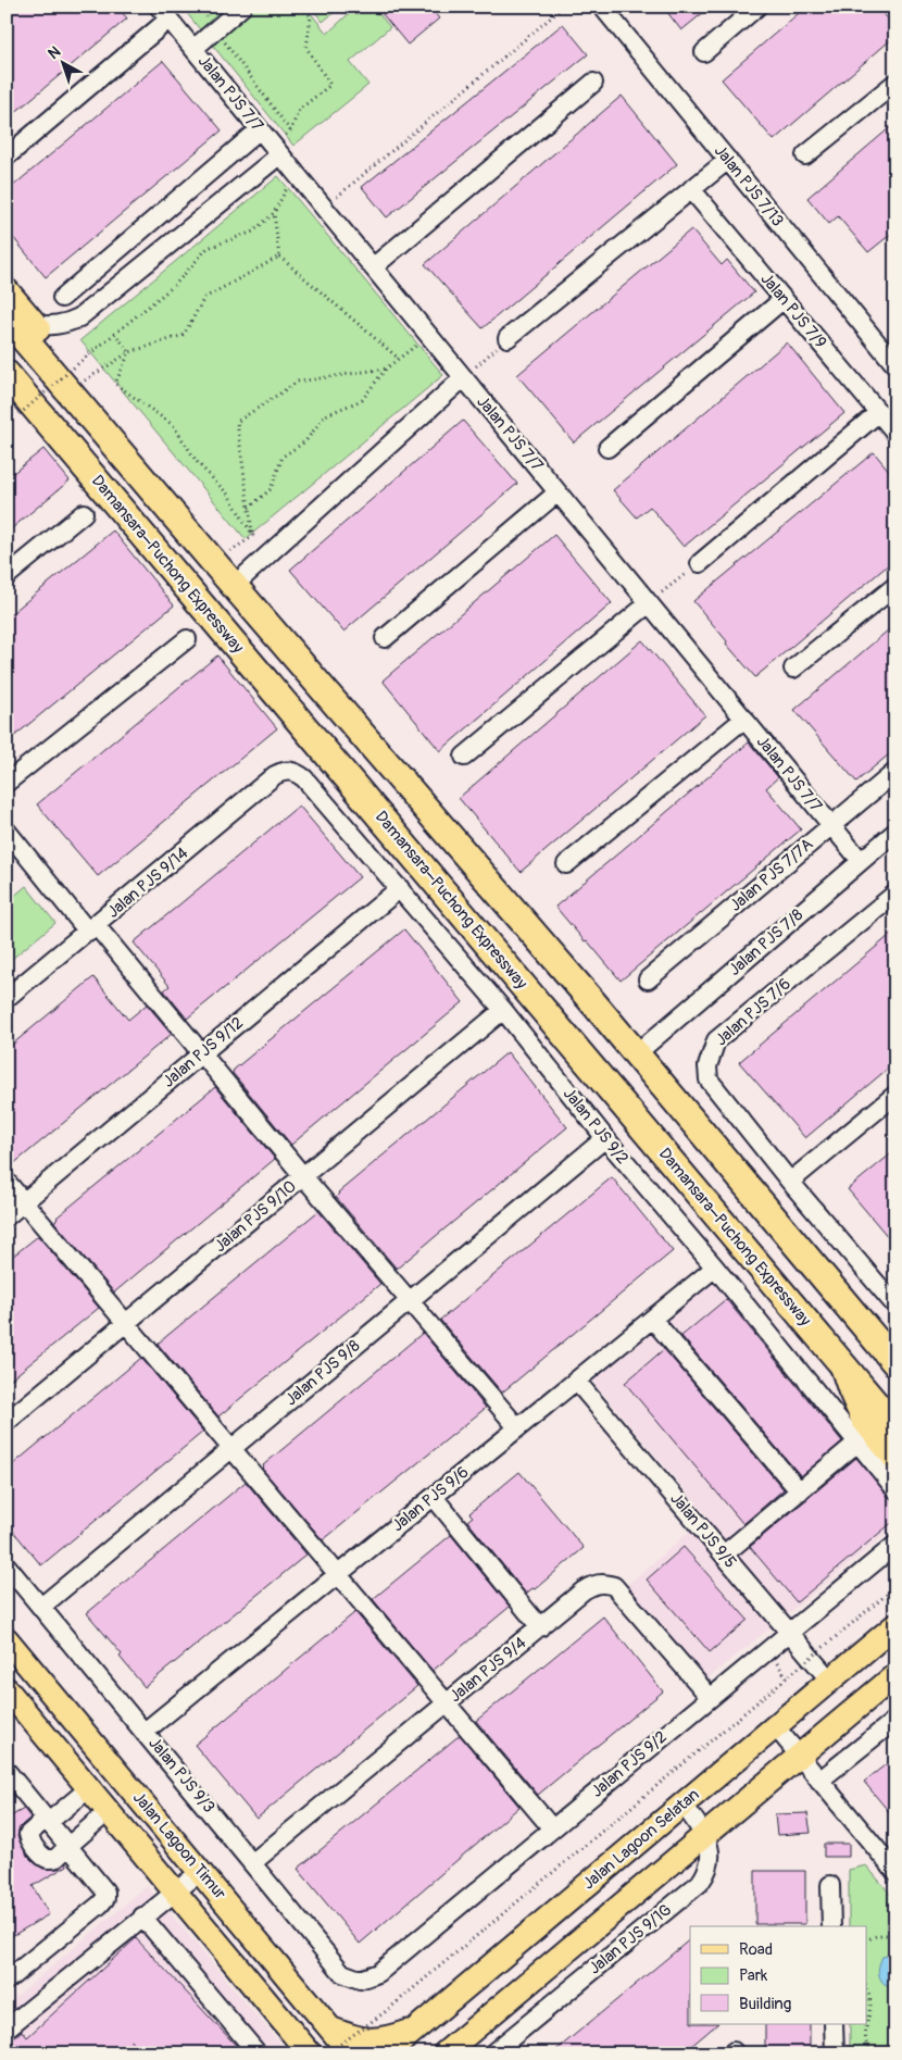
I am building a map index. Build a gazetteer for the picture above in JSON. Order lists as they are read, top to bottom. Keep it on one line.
{"streets":{"highway":["Damansara–Puchong Expressway"],"main road":["Jalan Lagoon Selatan","Jalan Lagoon Timur"],"street":["Jalan PJS 7/7","Jalan PJS 7/13","Jalan PJS 7/9","Jalan PJS 7/7A","Jalan PJS 9/14","Jalan PJS 7/8","Jalan PJS 7/6","Jalan PJS 9/12","Jalan PJS 9/2","Jalan PJS 9/10","Jalan PJS 9/8","Jalan PJS 9/6","Jalan PJS 9/5","Jalan PJS 9/4","Jalan PJS 9/3","Jalan PJS 9/1G"]},"crossings":[["Jalan PJS 7/7","Jalan PJS 7/7A"],["Jalan PJS 7/7","Jalan PJS 7/8"],["Jalan PJS 9/14","Jalan PJS 9/2"],["Jalan PJS 9/12","Jalan PJS 9/2"],["Jalan PJS 9/2","Jalan PJS 9/10"],["Jalan PJS 9/2","Jalan PJS 9/8"],["Jalan PJS 9/2","Jalan PJS 9/6"],["Jalan PJS 9/2","Jalan PJS 9/5"],["Jalan PJS 9/2","Jalan PJS 9/4"],["Jalan PJS 9/2","Jalan PJS 9/3"],["Jalan PJS 9/8","Jalan PJS 9/3"],["Jalan PJS 9/6","Jalan PJS 9/5"],["Jalan PJS 9/6","Jalan PJS 9/3"],["Jalan PJS 9/5","Jalan Lagoon Selatan"],["Jalan PJS 9/4","Jalan PJS 9/3"],["Jalan Lagoon Selatan","Jalan PJS 9/1G"]],"legend":["Road","Park","Building"],"north":"top left"}
